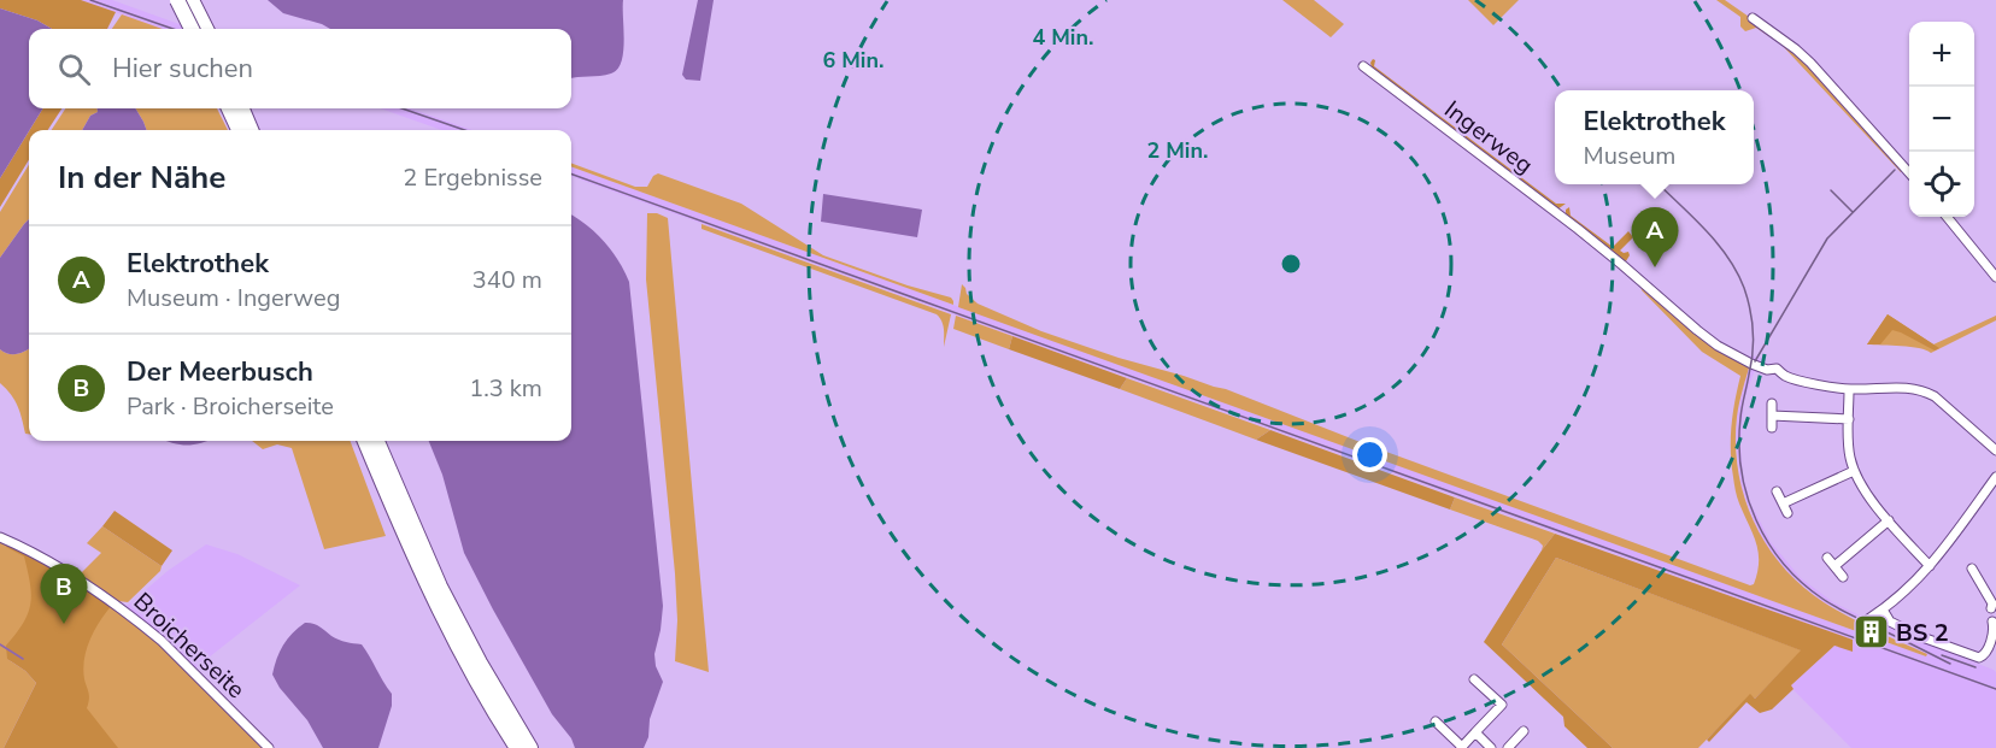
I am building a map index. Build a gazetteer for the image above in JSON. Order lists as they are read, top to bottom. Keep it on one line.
{"streets":{"street":["Ingerweg","Broicherseite"]},"places":{"building":["BS 2"]},"page":{"map_buttons":["+","−"],"search":"Hier suchen","popup":["Elektrothek","Museum"],"heading":["In der Nähe","2 Ergebnisse"],"pins":["A","B"],"list":[{"mark":"A","name":"Elektrothek","note":"Museum · Ingerweg","value":"340 m"},{"mark":"B","name":"Der Meerbusch","note":"Park · Broicherseite","value":"1.3 km"}]},"rings":["4 Min.","6 Min.","2 Min."]}
